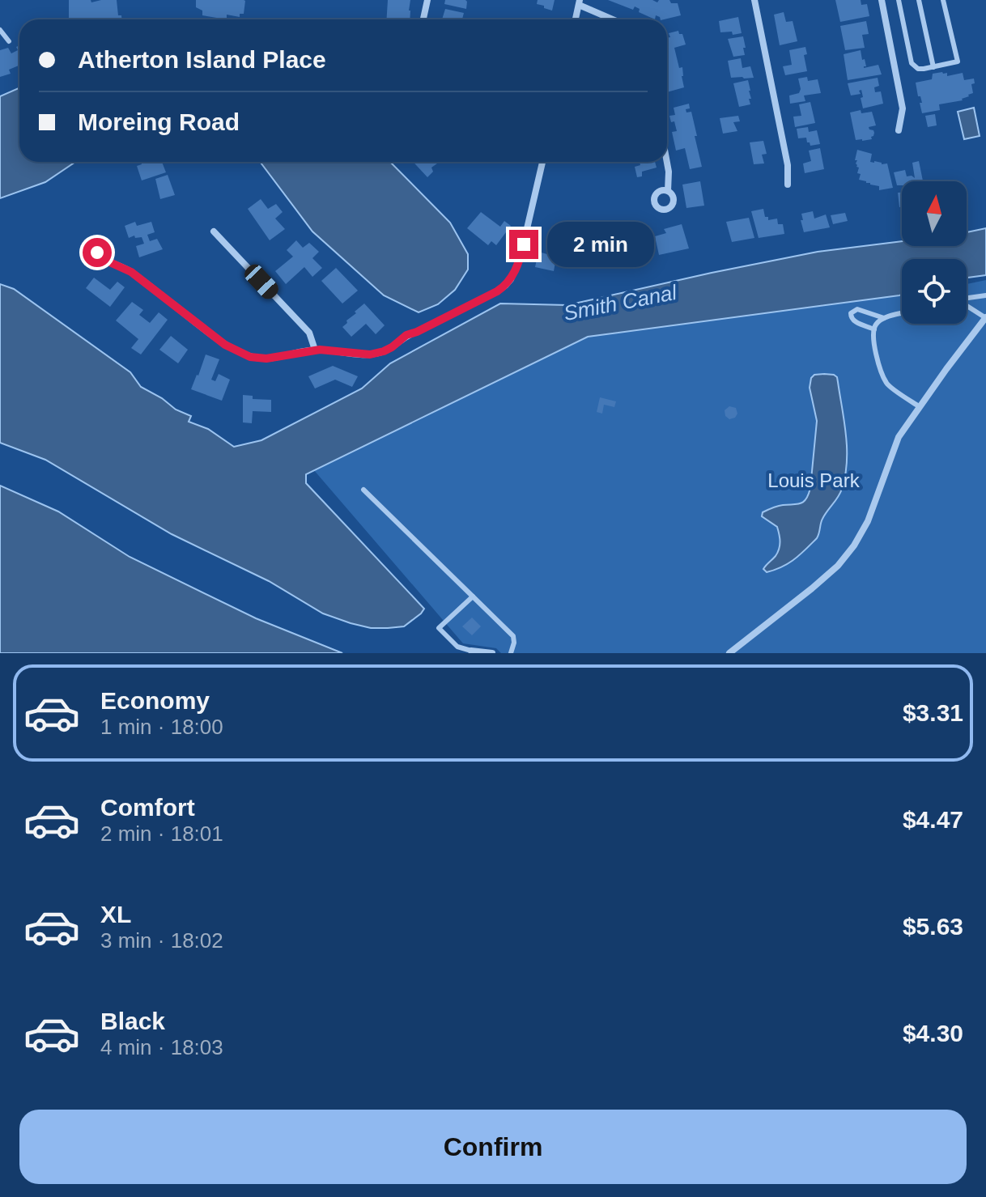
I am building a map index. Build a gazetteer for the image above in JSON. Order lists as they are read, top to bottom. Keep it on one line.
{"water":["Smith Canal"],"parks":["Louis Park"],"north":"top","page":{"banner":["Atherton Island Place","Moreing Road"],"bubble":"2 min","list":[{"name":"Economy","note":"1 min · 18:00","value":"$3.31"},{"name":"Comfort","note":"2 min · 18:01","value":"$4.47"},{"name":"XL","note":"3 min · 18:02","value":"$5.63"},{"name":"Black","note":"4 min · 18:03","value":"$4.30"}],"buttons":"Confirm"}}
